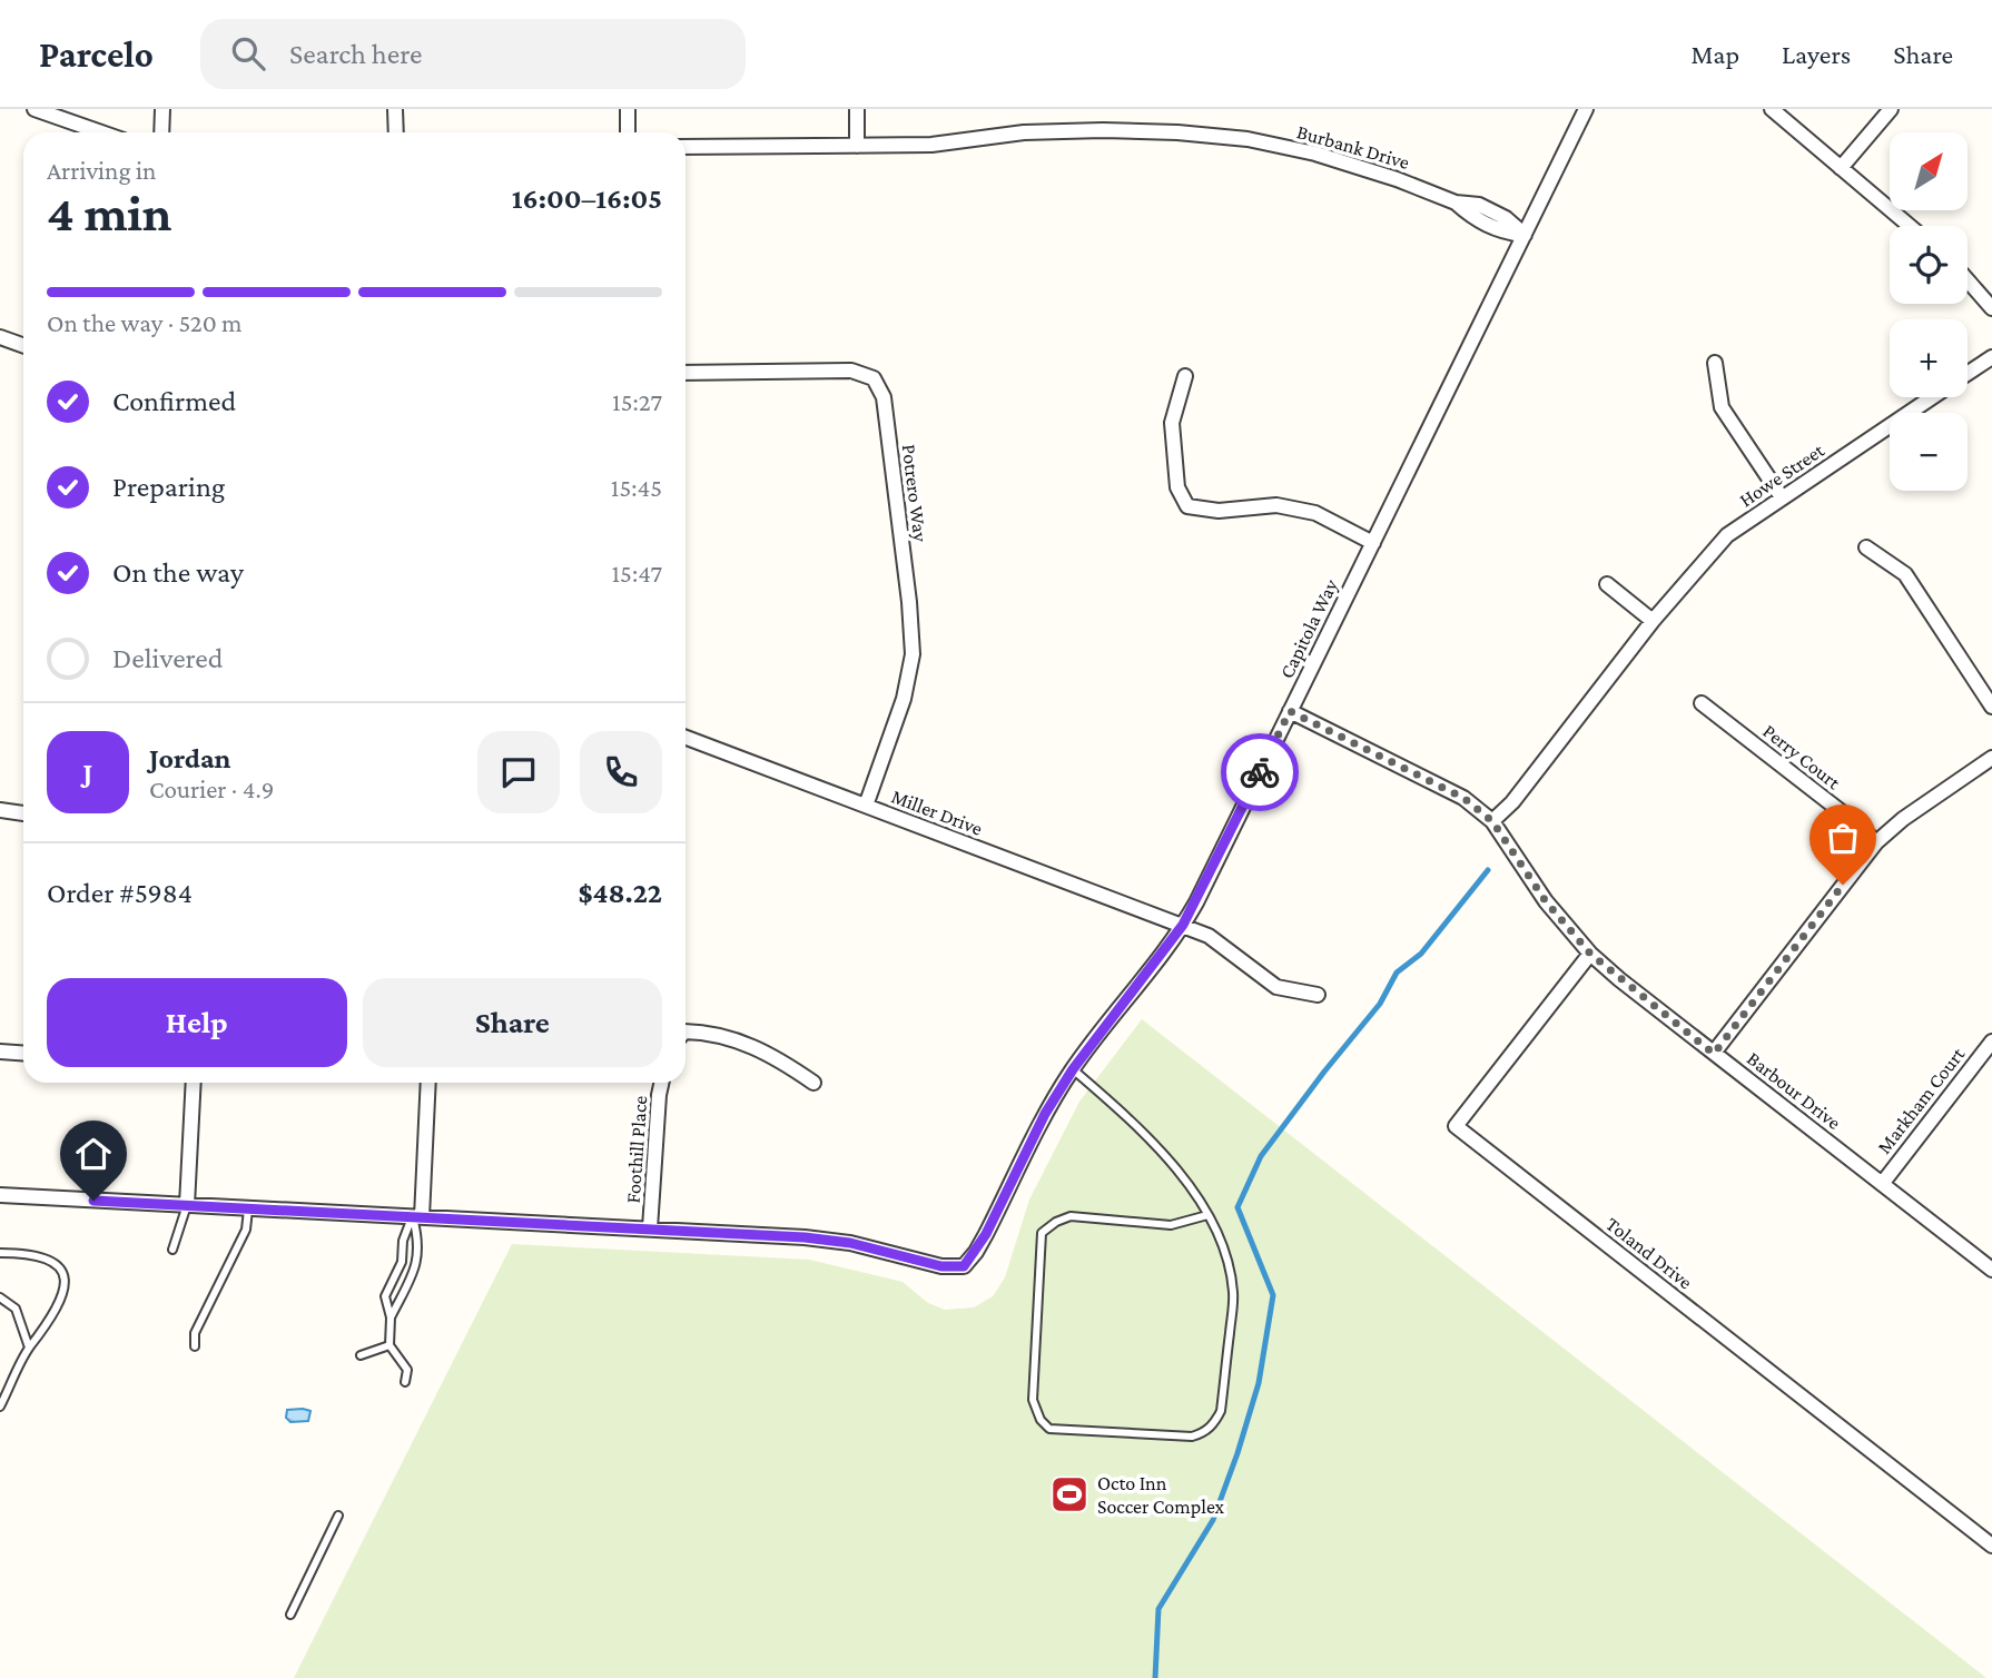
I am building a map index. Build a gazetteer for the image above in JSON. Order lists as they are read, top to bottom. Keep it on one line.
{"streets":{"street":["Burbank Drive","Howe Street","Potrero Way","Capitola Way","Perry Court","Miller Drive","Barbour Drive","Markham Court","Foothill Place","Toland Drive"]},"crossings":[["Burbank Drive","Capitola Way"],["Howe Street","Barbour Drive"],["Potrero Way","Miller Drive"],["Capitola Way","Miller Drive"],["Capitola Way","Barbour Drive"],["Capitola Way","Foothill Place"],["Barbour Drive","Markham Court"],["Barbour Drive","Toland Drive"]],"places":{"sports":["Octo Inn Soccer Complex"]},"north":"top right","page":{"header":"Parcelo","search":"Search here","nav":["Map","Layers","Share"],"map_buttons":["+","−"],"heading":["4 min","Arriving in","16:00–16:05"],"panel":["Jordan","Courier · 4.9","Order #5984","$48.22"],"bar":"On the way · 520 m","list":[["Confirmed","15:27"],["Preparing","15:45"],["On the way","15:47"],"Delivered"],"round":"J","buttons":["Help","Share"]}}
